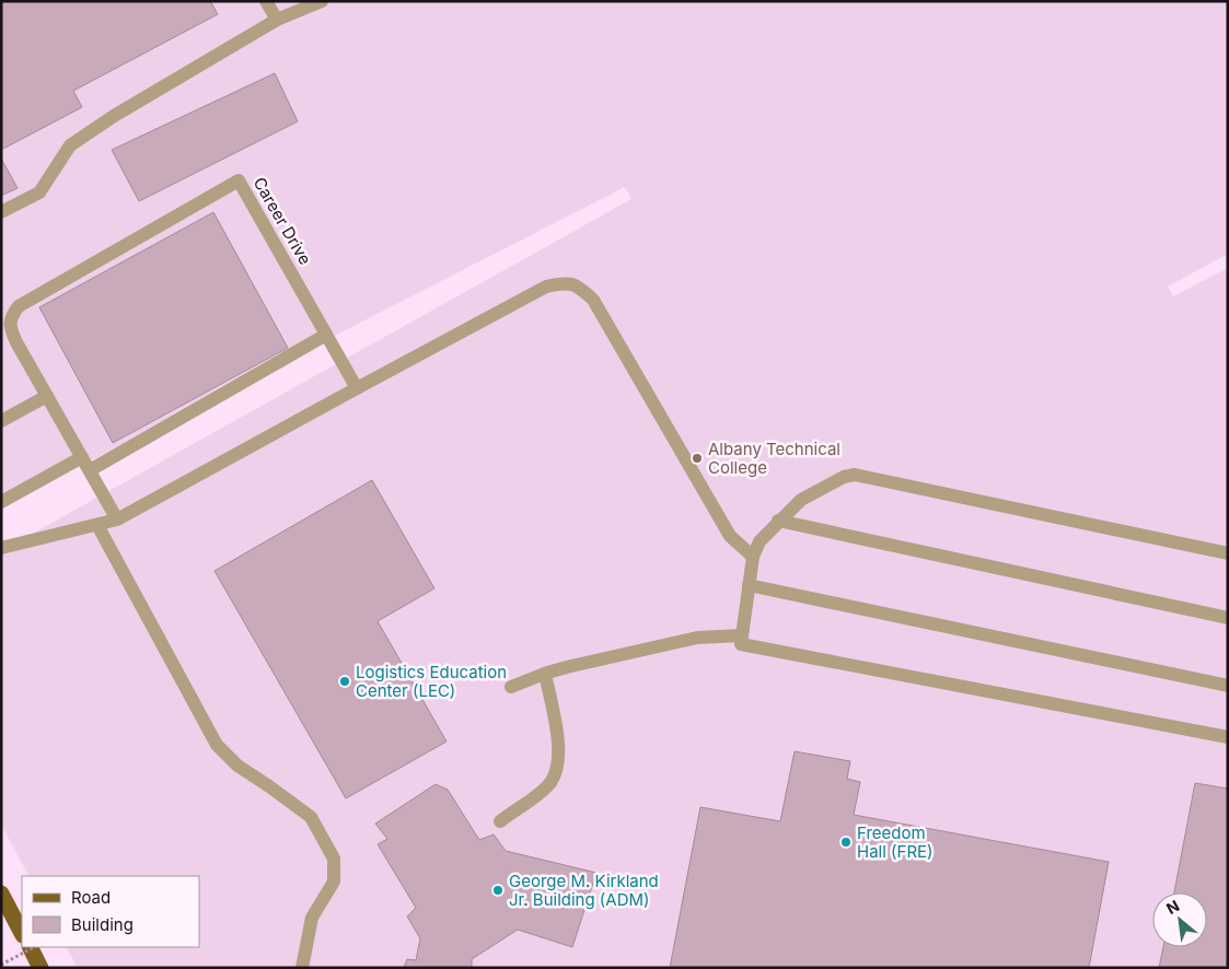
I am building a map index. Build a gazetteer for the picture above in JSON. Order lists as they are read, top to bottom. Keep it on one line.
{"streets":{"lane":["Career Drive"]},"places":["Albany Technical College","Logistics Education Center (LEC)","Freedom Hall (FRE)","George M. Kirkland Jr. Building (ADM)"],"legend":["Road","Building"],"north":"top left"}
